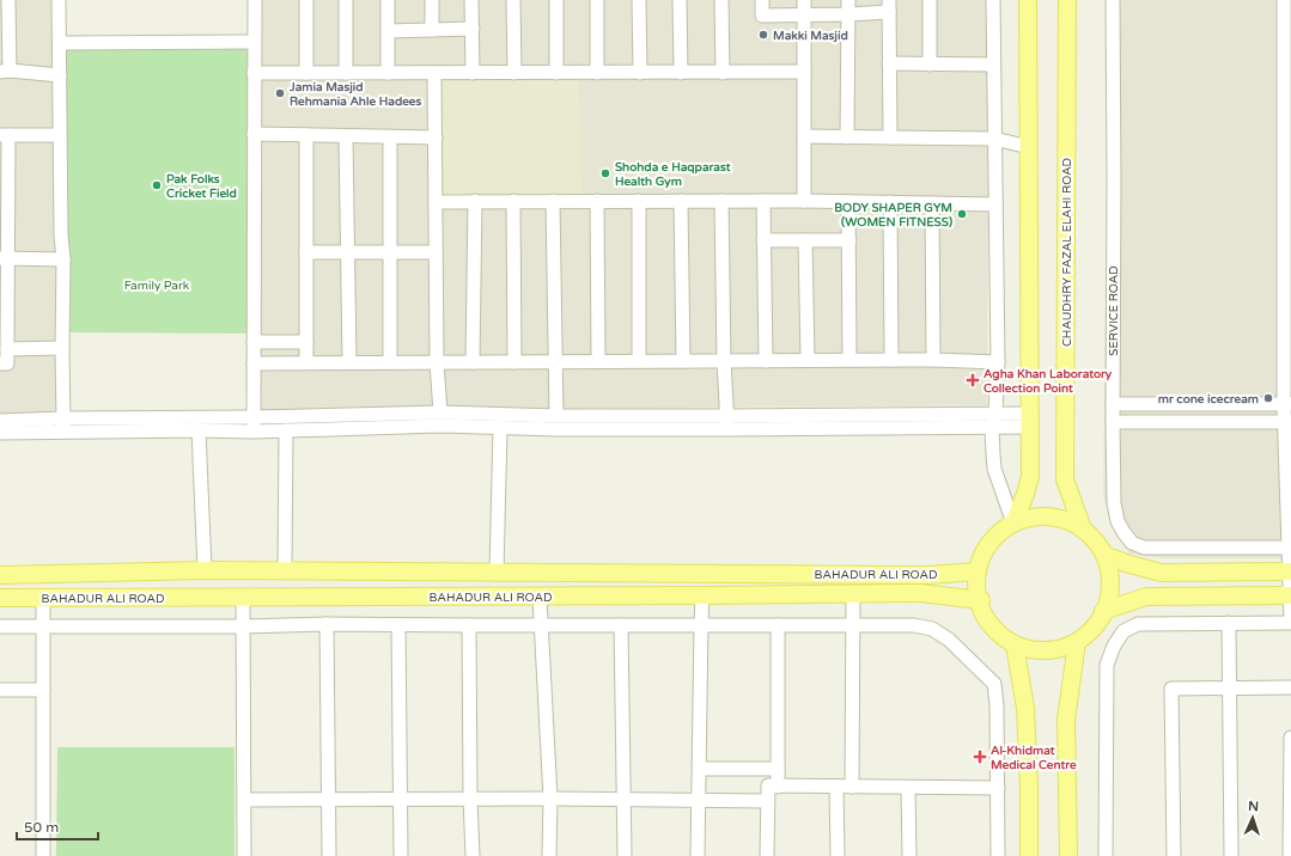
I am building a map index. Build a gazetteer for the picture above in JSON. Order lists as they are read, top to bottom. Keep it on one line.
{"streets":{"main road":["CHAUDHRY FAZAL ELAHI ROAD","BAHADUR ALI ROAD"],"street":["SERVICE ROAD"]},"crossings":[["CHAUDHRY FAZAL ELAHI ROAD","BAHADUR ALI ROAD"]],"parks":["Family Park"],"places":{"other":["Makki Masjid","Jamia Masjid Rehmania Ahle Hadees","Shohda e Haqparast Health Gym","Pak Folks Cricket Field","BODY SHAPER GYM (WOMEN FITNESS)","mr cone icecream"],"health":["Agha Khan Laboratory Collection Point","Al-Khidmat Medical Centre"]},"scale_bar":"50 m","north":"top"}
